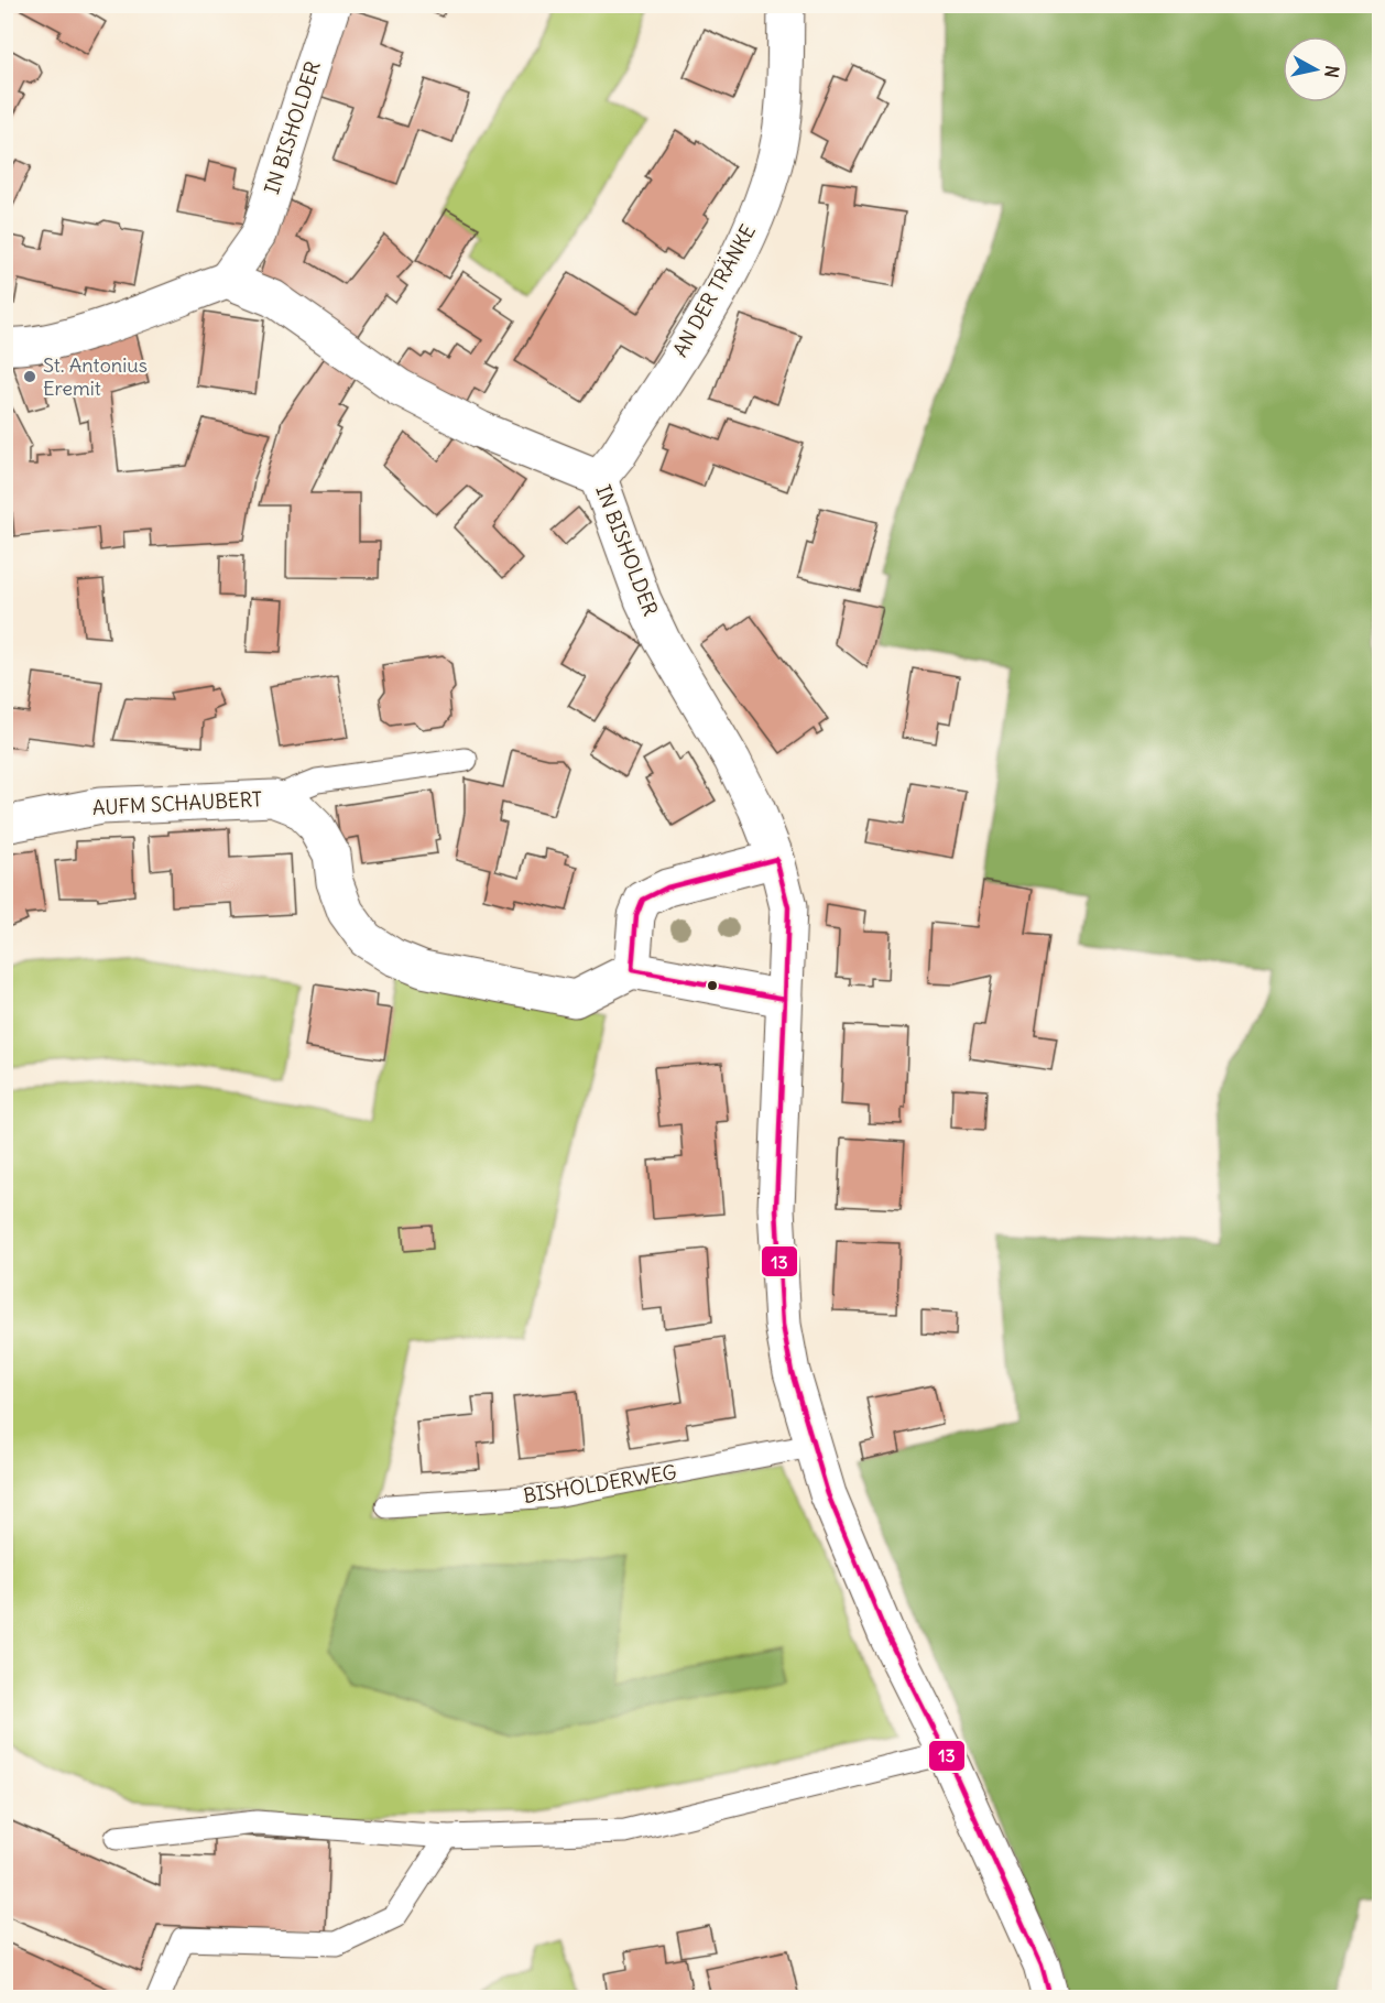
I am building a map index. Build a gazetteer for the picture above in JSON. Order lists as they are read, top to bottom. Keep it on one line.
{"streets":{"street":["IN BISHOLDER","AN DER TRÄNKE","AUFM SCHAUBERT"],"lane":["BISHOLDERWEG"]},"crossings":[["IN BISHOLDER","AN DER TRÄNKE"]],"places":["St. Antonius Eremit"],"lines":["transit line 13"],"north":"right"}
